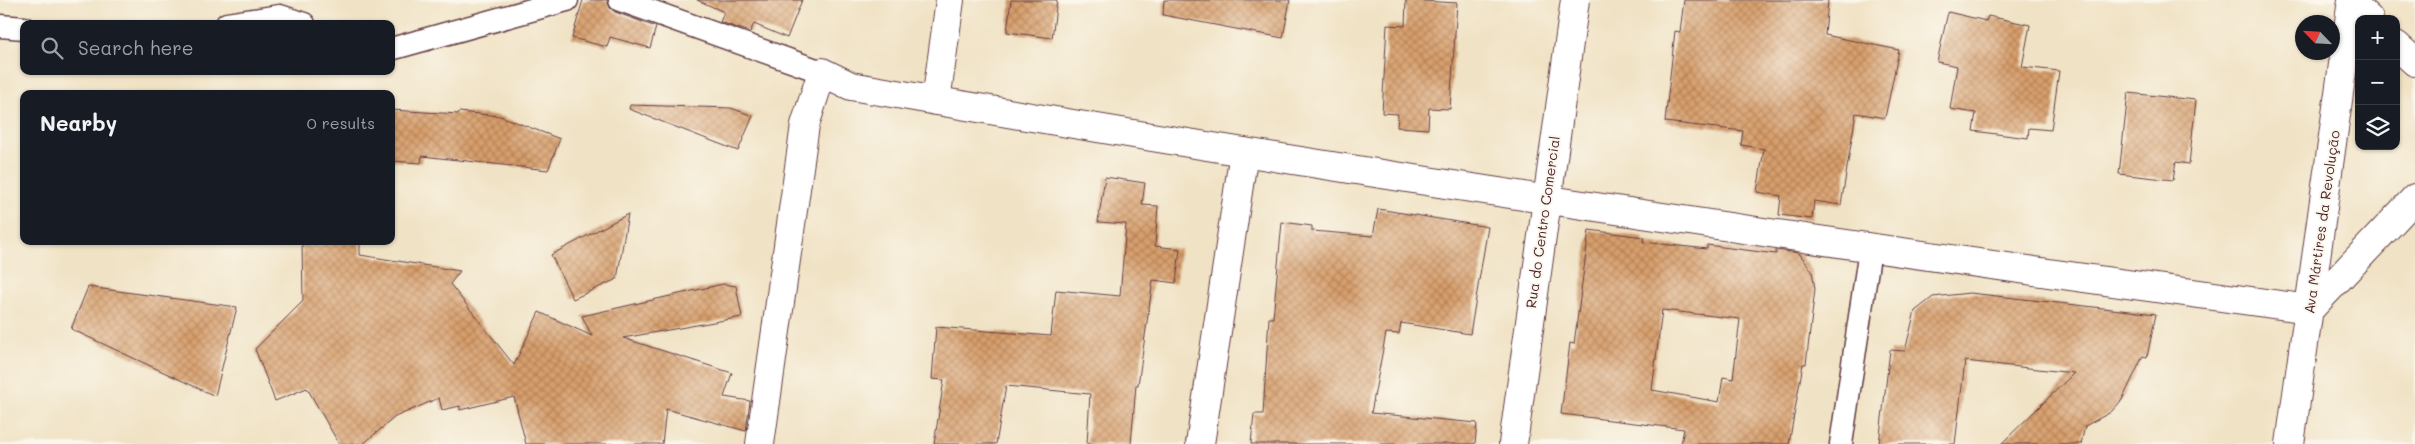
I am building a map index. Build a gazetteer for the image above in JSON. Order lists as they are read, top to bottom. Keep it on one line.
{"streets":{"street":["Rua do Centro Comercial","Ava Mártires da Revolução"]},"north":"top left","page":{"map_buttons":["+","−"],"search":"Search here","heading":["Nearby","0 results"]}}
